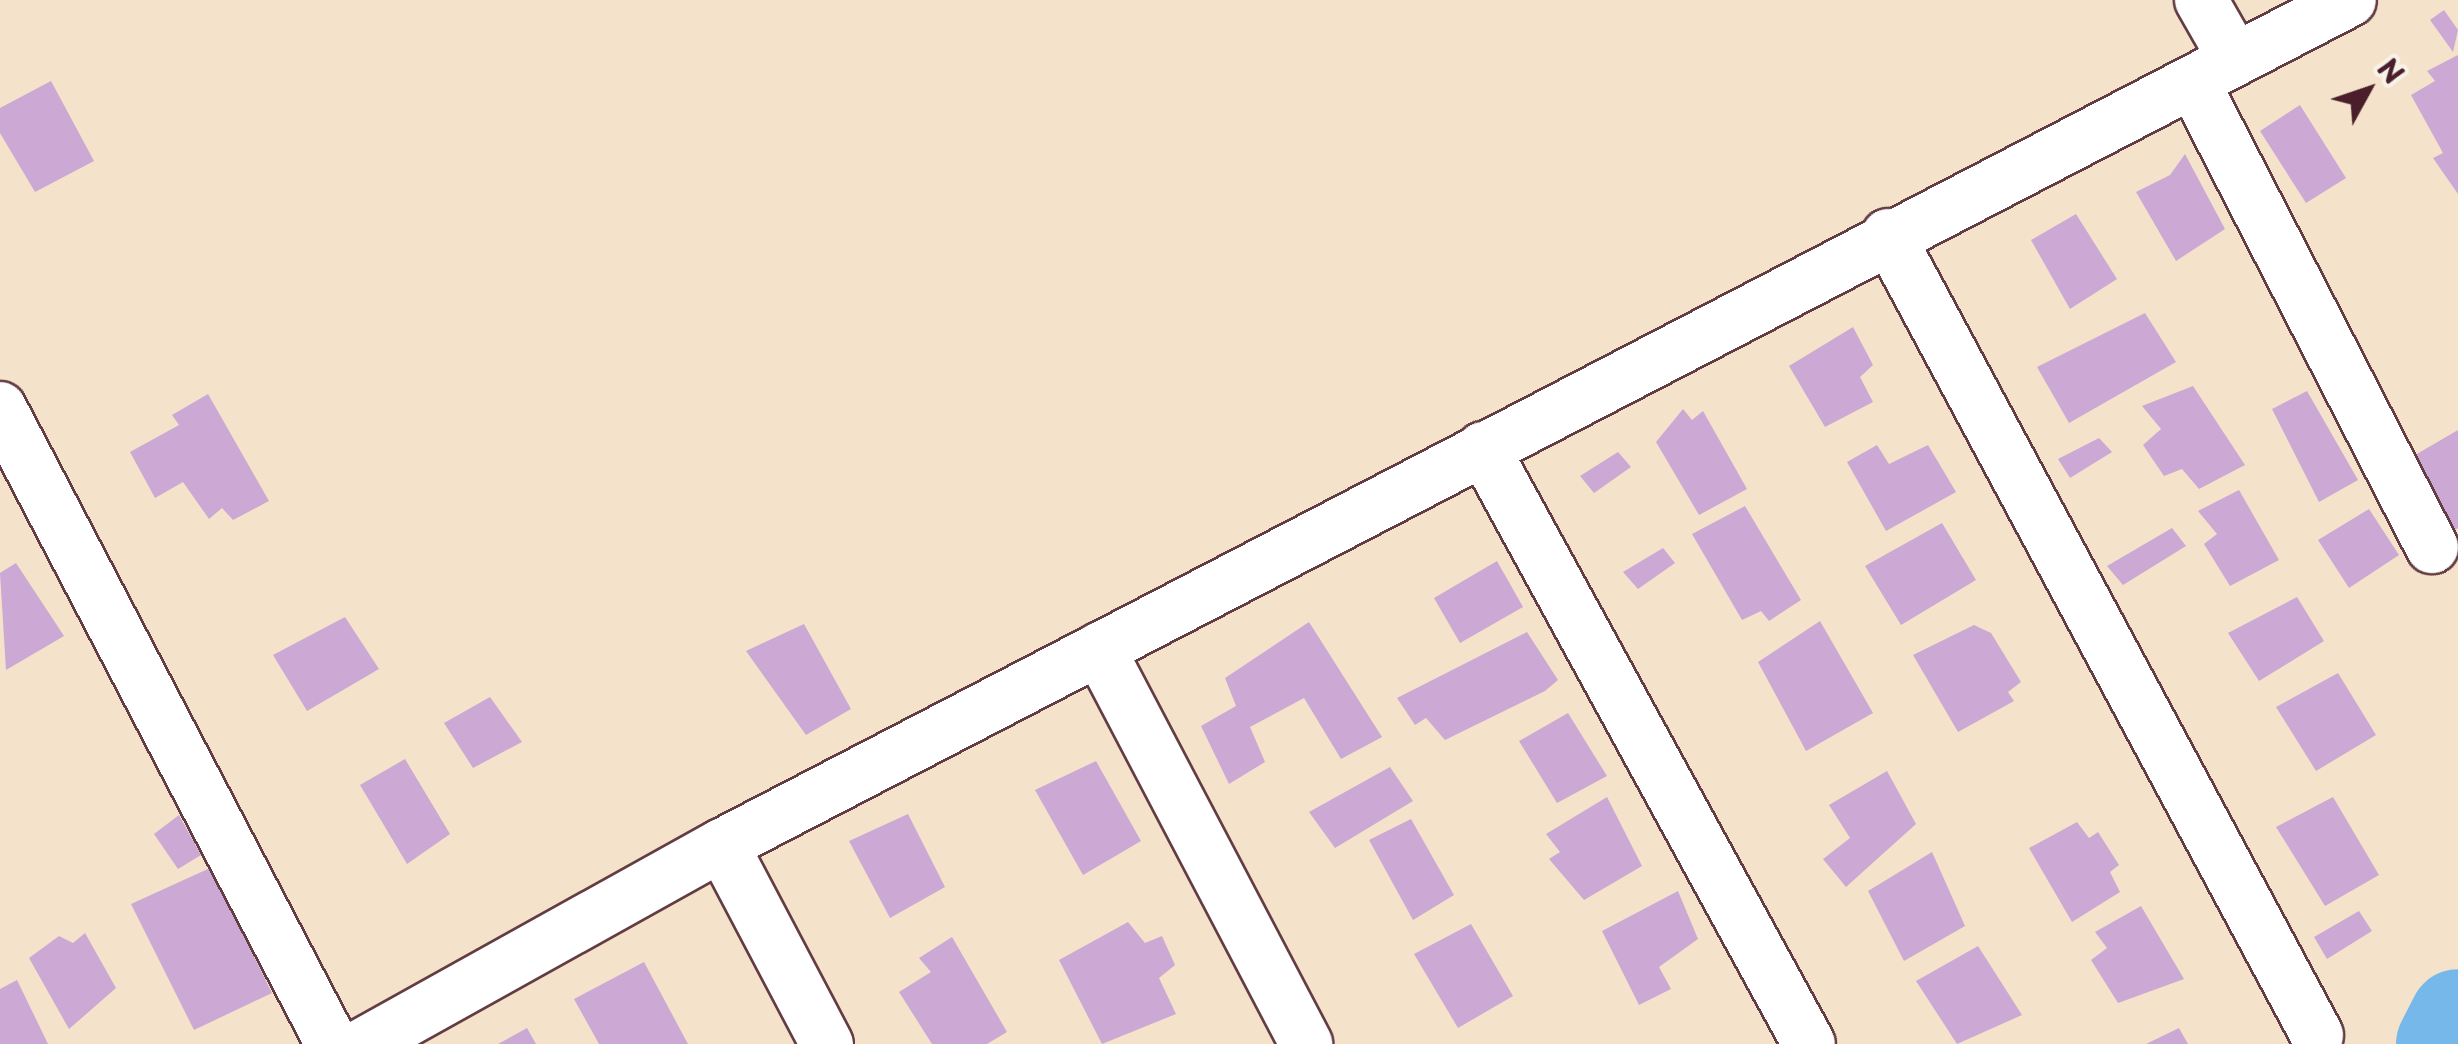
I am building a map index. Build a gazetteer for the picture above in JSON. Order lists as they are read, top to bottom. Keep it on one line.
{"north":"top right"}
